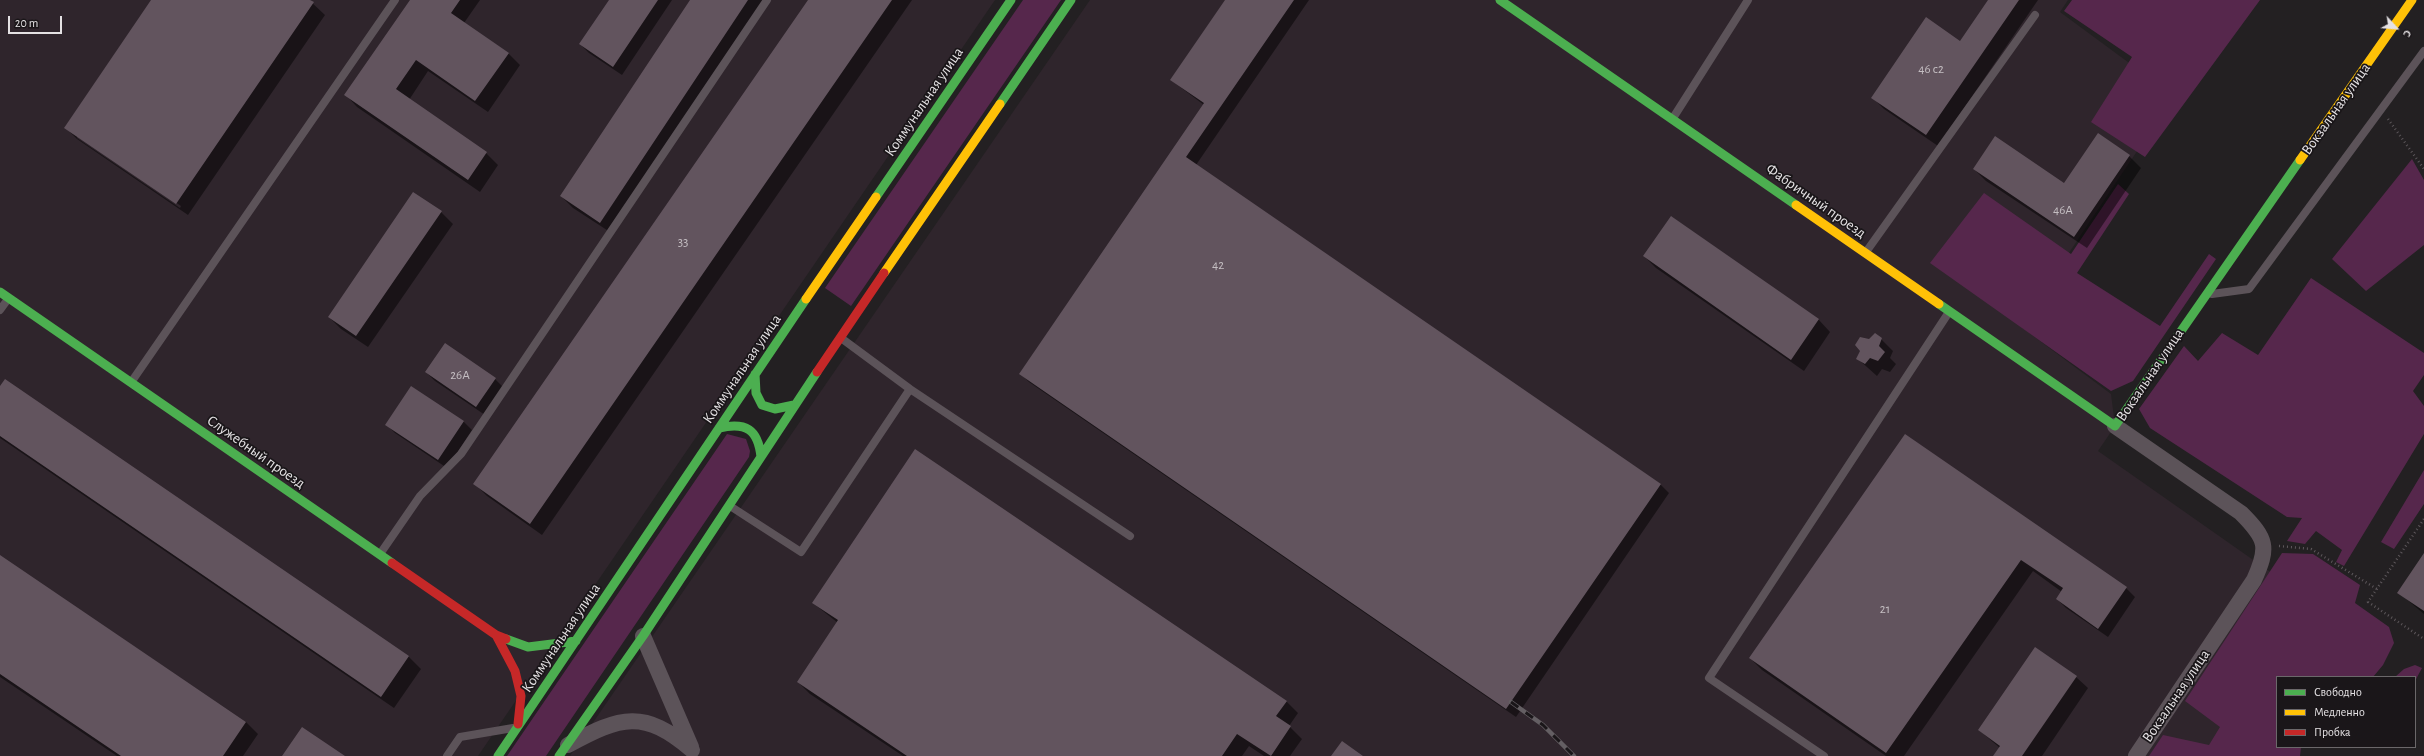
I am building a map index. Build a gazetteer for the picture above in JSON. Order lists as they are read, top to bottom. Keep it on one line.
{"streets":{"street":["Коммунальная улица","Вокзальная улица","Фабричный проезд","Служебный проезд"]},"crossings":[["Коммунальная улица","Служебный проезд"],["Вокзальная улица","Фабричный проезд"]],"house_numbers":["46 с2","46А","33","42","26А","21"],"legend":["Свободно","Медленно","Пробка"],"scale_bar":"20 m","north":"bottom right"}
